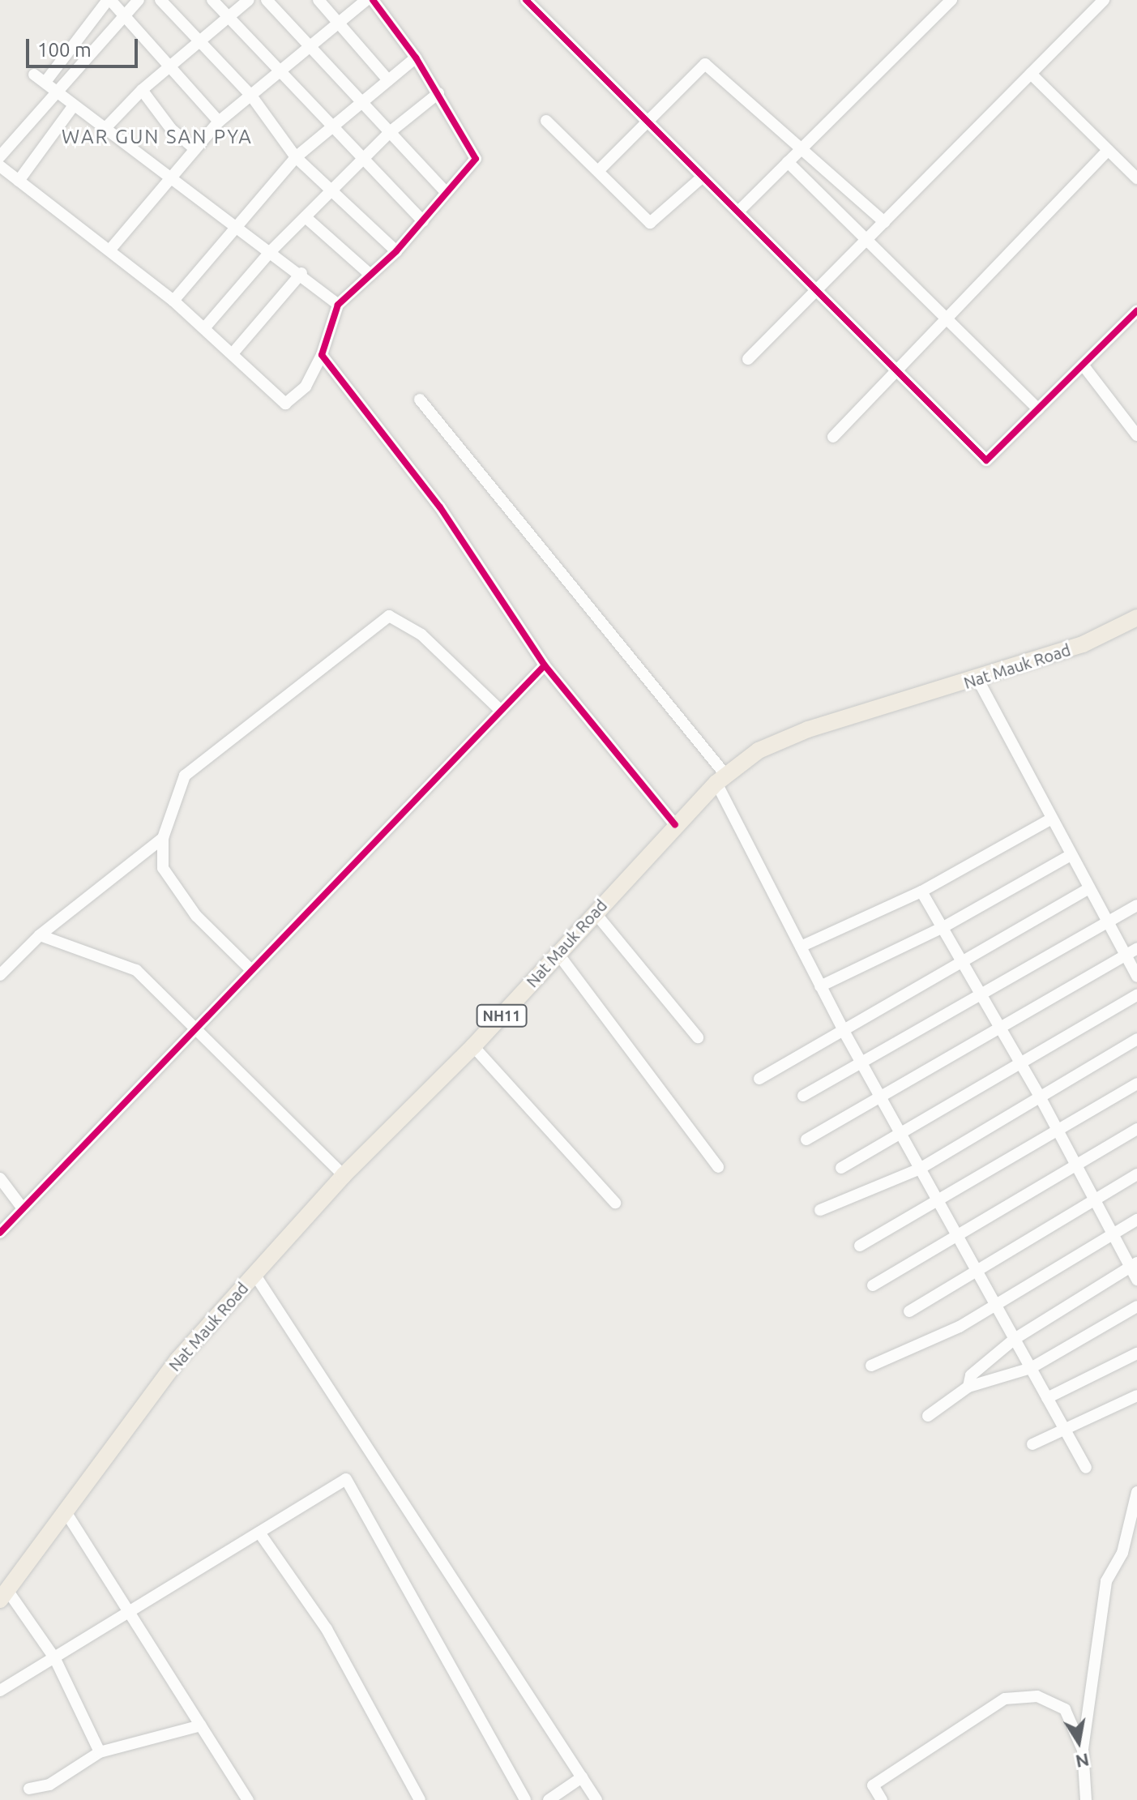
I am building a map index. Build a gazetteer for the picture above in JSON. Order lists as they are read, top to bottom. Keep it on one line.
{"streets":{"highway":["Nat Mauk Road","NH11"]},"districts":["WAR GUN SAN PYA"],"scale_bar":"100 m","north":"bottom"}
